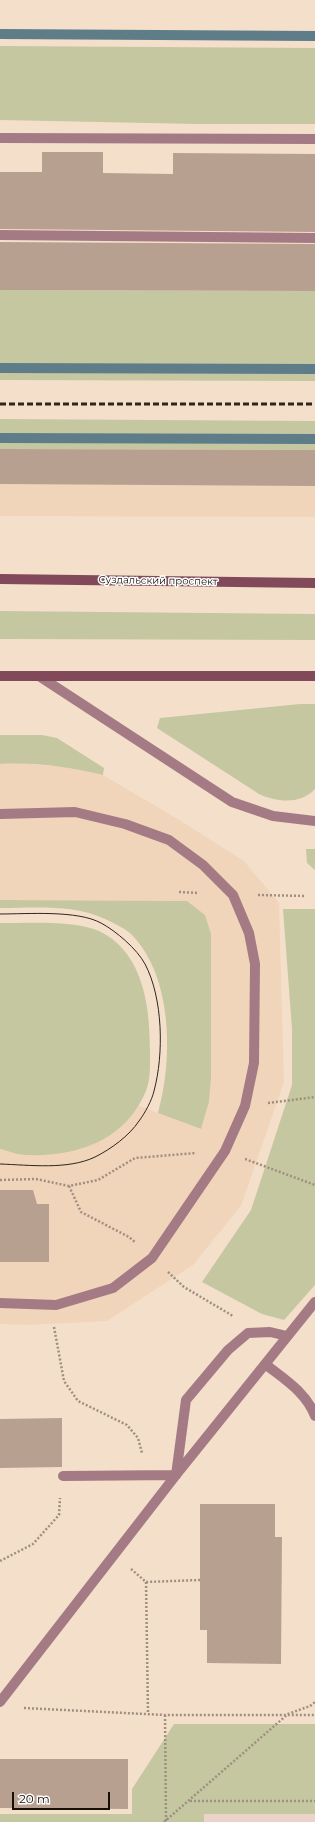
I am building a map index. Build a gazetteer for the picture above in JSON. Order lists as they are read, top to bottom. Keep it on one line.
{"streets":{"main road":["Суздальский проспект"]},"scale_bar":"20 m"}
